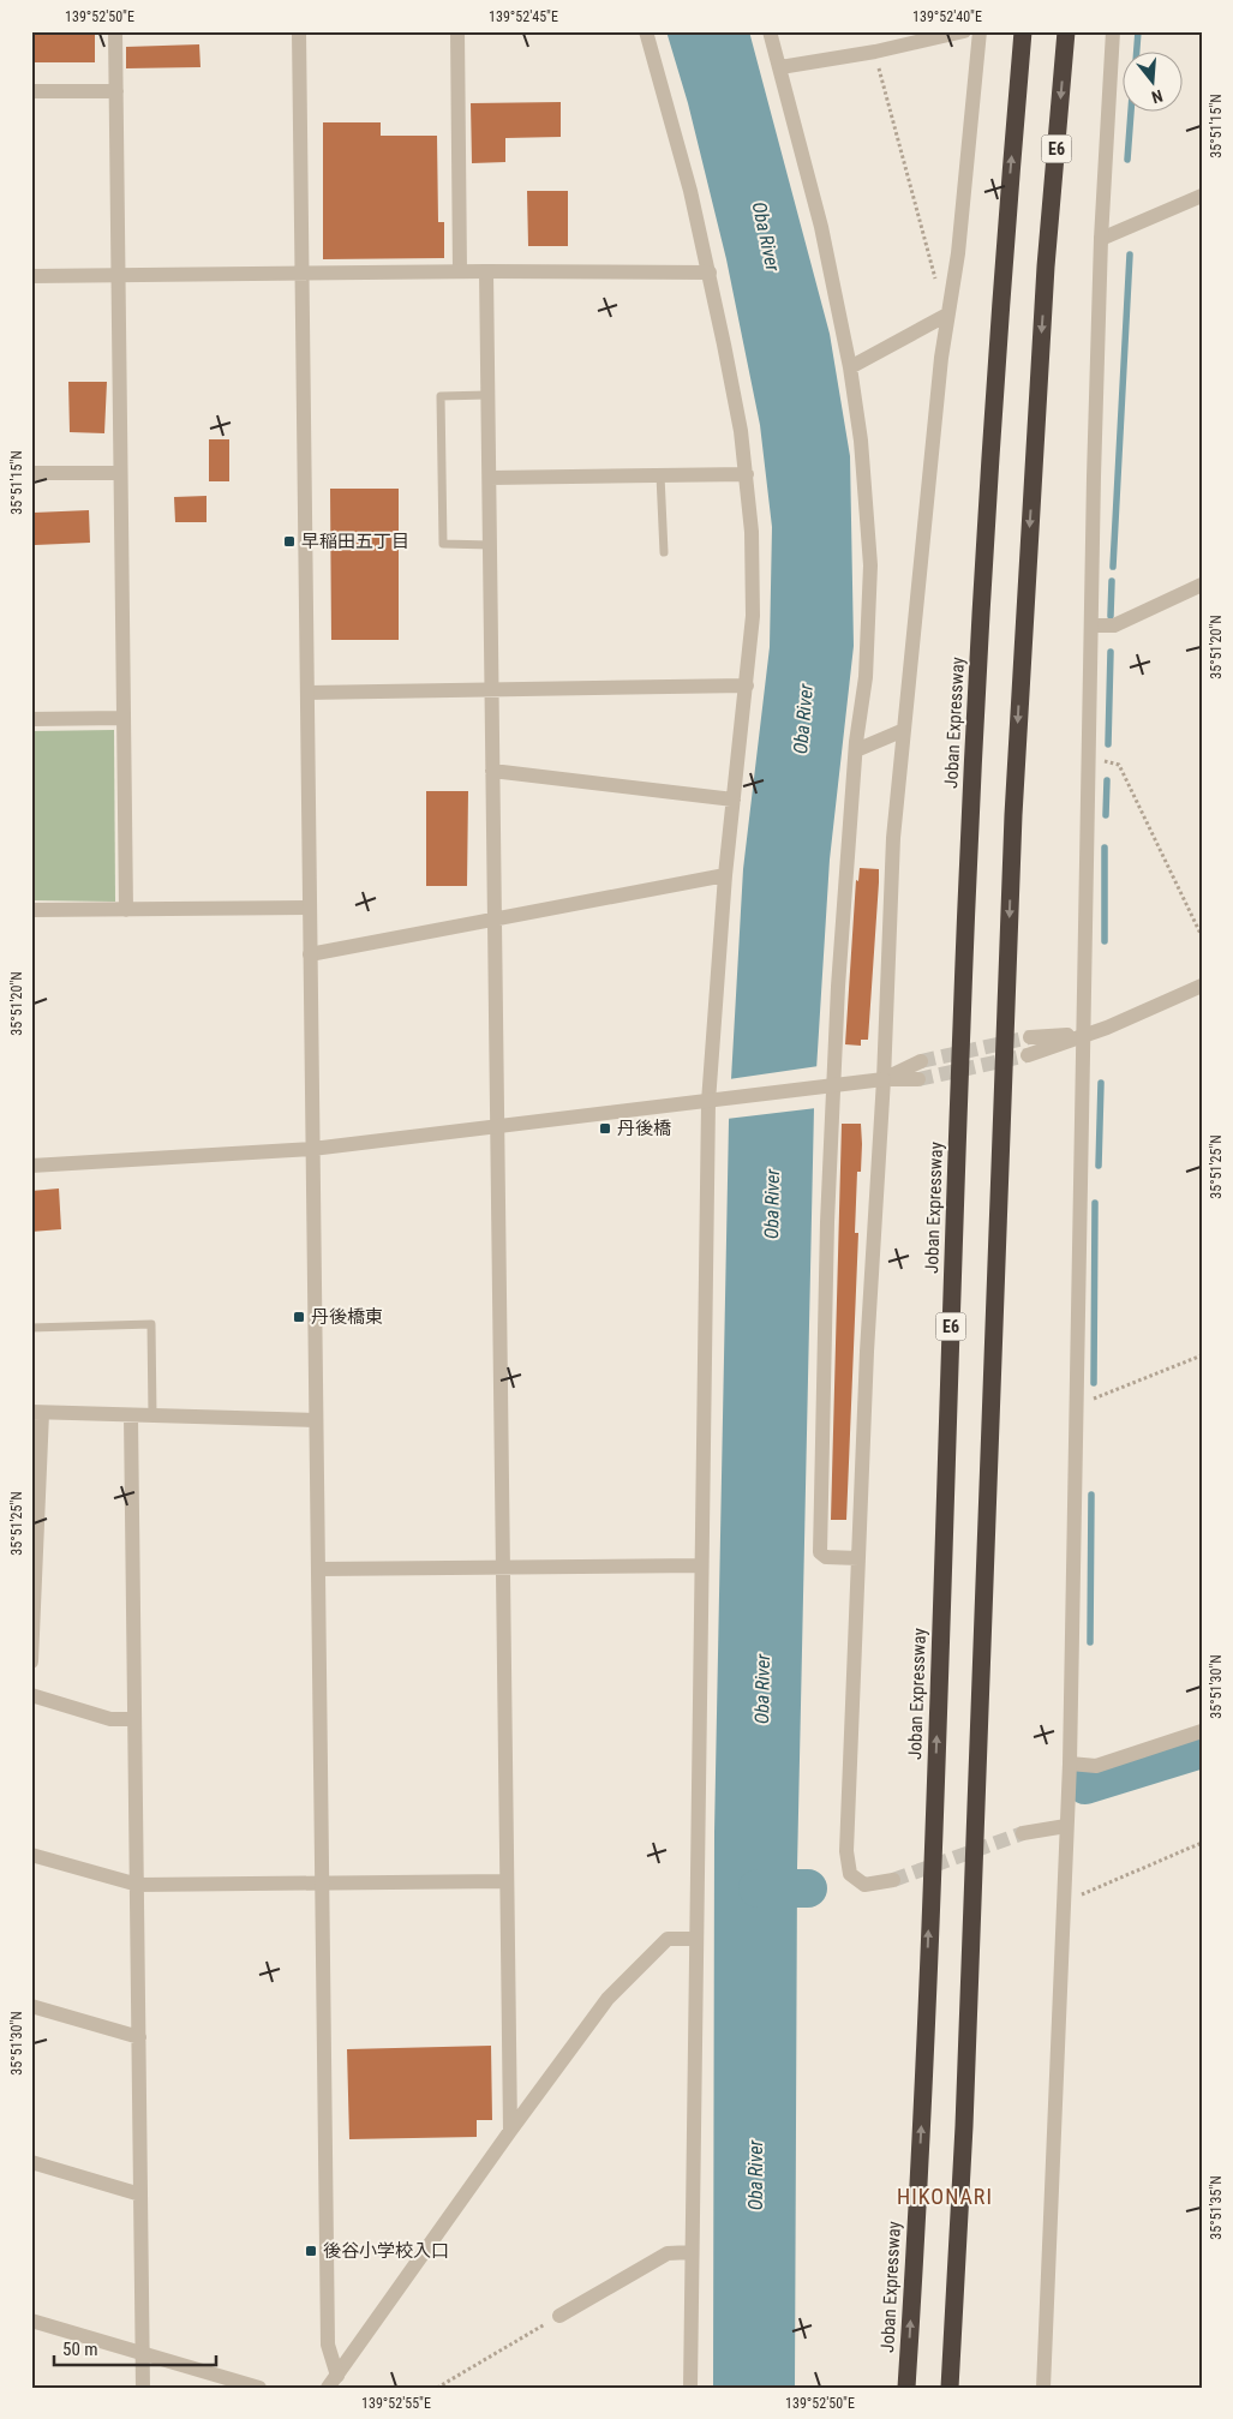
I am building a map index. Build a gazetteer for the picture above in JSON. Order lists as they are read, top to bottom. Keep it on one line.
{"streets":{"highway":["E6","Joban Expressway"]},"districts":["HIKONARI"],"water":["Oba River"],"places":{"transit":["早稲田五丁目","丹後橋","丹後橋東","後谷小学校入口"]},"scale_bar":"50 m","north":"bottom","coordinates":["139°52'50\"E","139°52'45\"E","139°52'40\"E","35°51'15\"N","35°51'20\"N","35°51'25\"N","35°51'30\"N","35°51'35\"N","139°52'55\"E"]}
